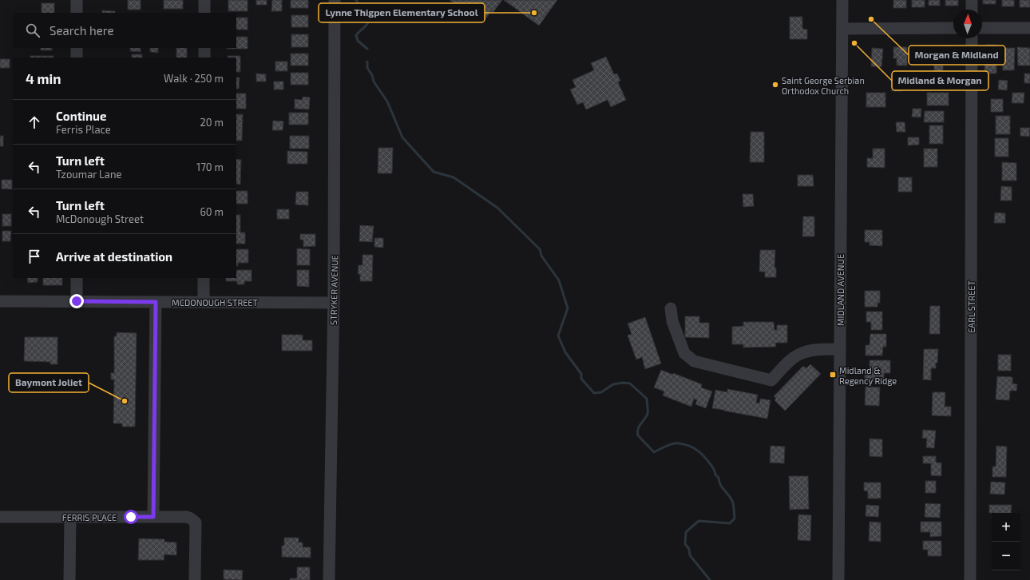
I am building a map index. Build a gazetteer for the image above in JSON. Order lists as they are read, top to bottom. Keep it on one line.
{"streets":{"street":["STRYKER AVENUE","MIDLAND AVENUE","MCDONOUGH STREET","EARL STREET","FERRIS PLACE"]},"crossings":[["STRYKER AVENUE","MCDONOUGH STREET"]],"places":{"other":["Lynne Thigpen Elementary School","Morgan & Midland","Midland & Morgan","Saint George Serbian Orthodox Church","Baymont Joliet"],"transit":["Midland & Regency Ridge"]},"north":"top","page":{"search":"Search here","heading":["4 min","Walk · 250 m"],"list":[["Continue","Ferris Place","20 m"],["Turn left","Tzoumar Lane","170 m"],["Turn left","McDonough Street","60 m"],"Arrive at destination"],"map_buttons":["+","−"]}}
